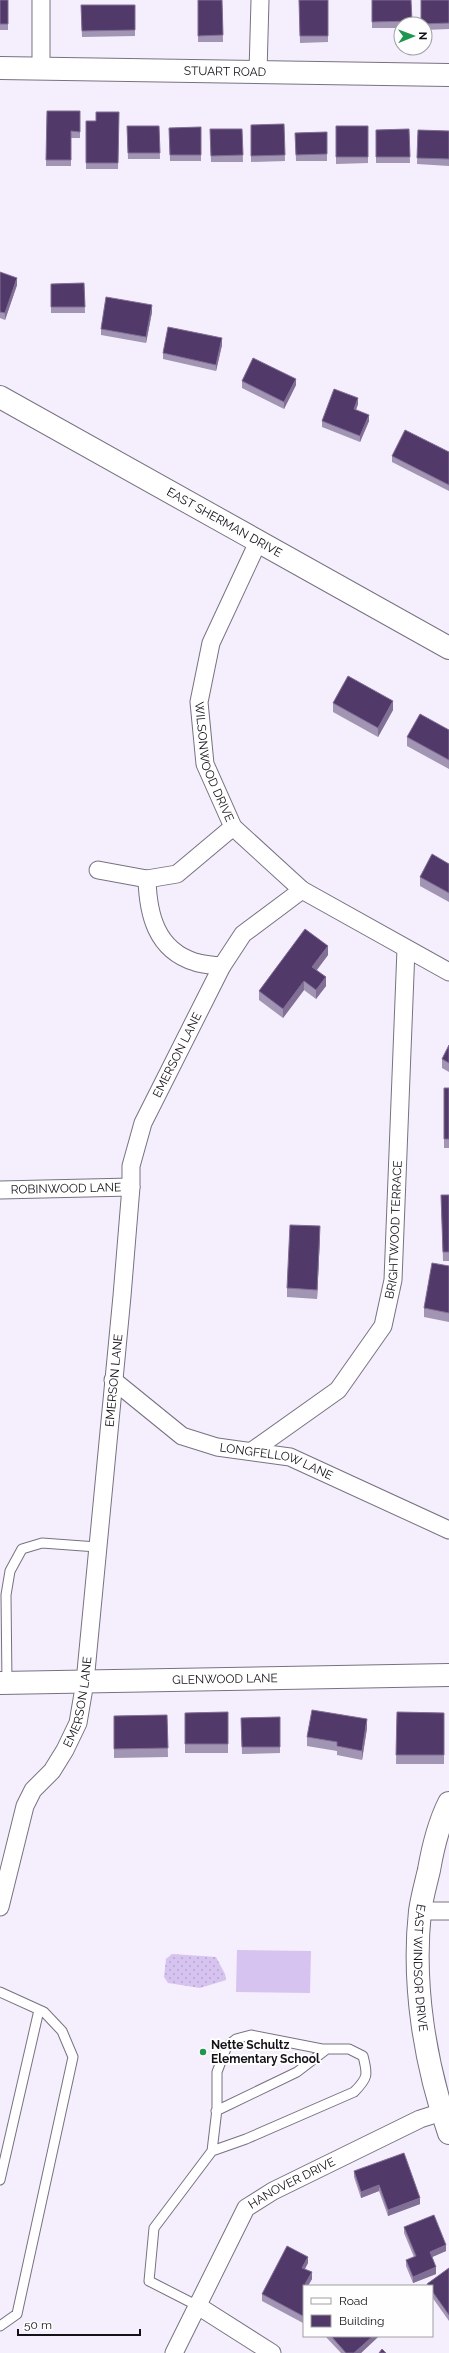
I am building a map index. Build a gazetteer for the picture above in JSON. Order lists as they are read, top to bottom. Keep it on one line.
{"streets":{"street":["STUART ROAD","EAST SHERMAN DRIVE","WILSONWOOD DRIVE","EMERSON LANE","ROBINWOOD LANE","BRIGHTWOOD TERRACE","LONGFELLOW LANE","GLENWOOD LANE","EAST WINDSOR DRIVE","HANOVER DRIVE"]},"crossings":[["EAST SHERMAN DRIVE","WILSONWOOD DRIVE"],["WILSONWOOD DRIVE","EMERSON LANE"],["WILSONWOOD DRIVE","BRIGHTWOOD TERRACE"],["EMERSON LANE","ROBINWOOD LANE"],["EMERSON LANE","LONGFELLOW LANE"],["EMERSON LANE","GLENWOOD LANE"],["BRIGHTWOOD TERRACE","LONGFELLOW LANE"],["EAST WINDSOR DRIVE","HANOVER DRIVE"]],"places":["Nette Schultz Elementary School"],"legend":["Road","Building"],"scale_bar":"50 m","north":"right"}
